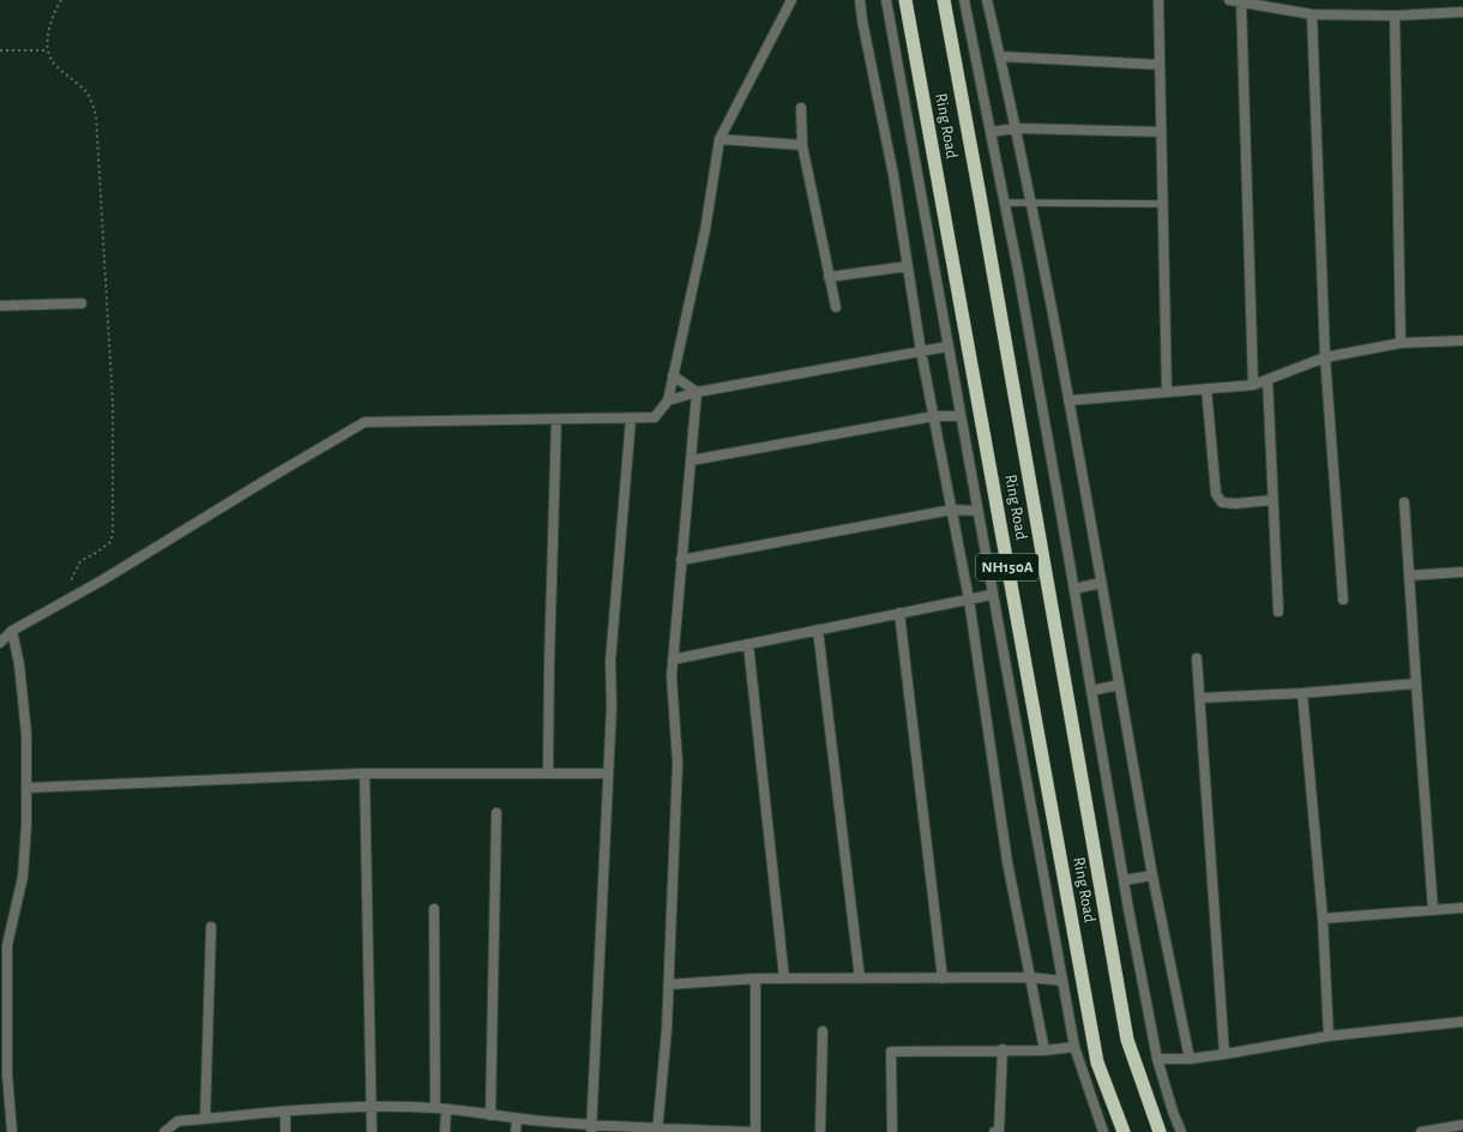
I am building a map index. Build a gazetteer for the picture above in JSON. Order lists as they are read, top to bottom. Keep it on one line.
{"streets":{"highway":["Ring Road","NH150A"]}}
